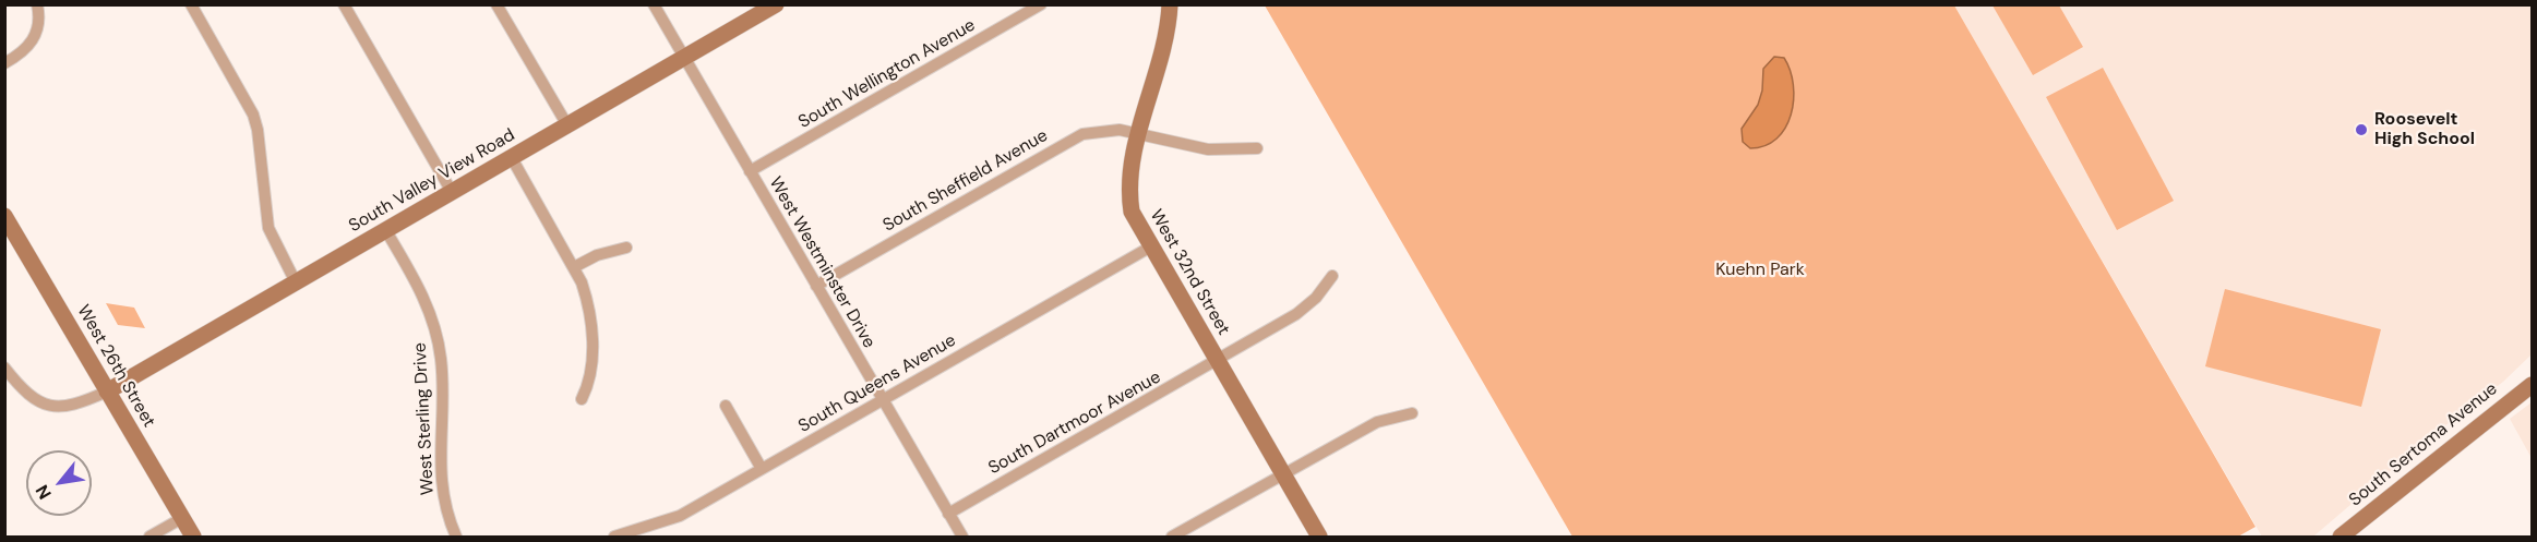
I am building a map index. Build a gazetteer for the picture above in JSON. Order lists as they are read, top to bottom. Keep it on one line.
{"streets":{"street":["South Wellington Avenue","South Valley View Road","South Sheffield Avenue","West Westminster Drive","West 32nd Street","West 26th Street","South Queens Avenue","West Sterling Drive","South Dartmoor Avenue","South Sertoma Avenue"]},"crossings":[["South Wellington Avenue","West Westminster Drive"],["South Valley View Road","West Westminster Drive"],["South Valley View Road","West 26th Street"],["South Valley View Road","West Sterling Drive"],["South Sheffield Avenue","West Westminster Drive"],["South Sheffield Avenue","West 32nd Street"],["West Westminster Drive","South Queens Avenue"],["West Westminster Drive","South Dartmoor Avenue"],["West 32nd Street","South Queens Avenue"],["West 32nd Street","South Dartmoor Avenue"]],"parks":["Kuehn Park"],"places":["Roosevelt High School"],"north":"bottom left"}
